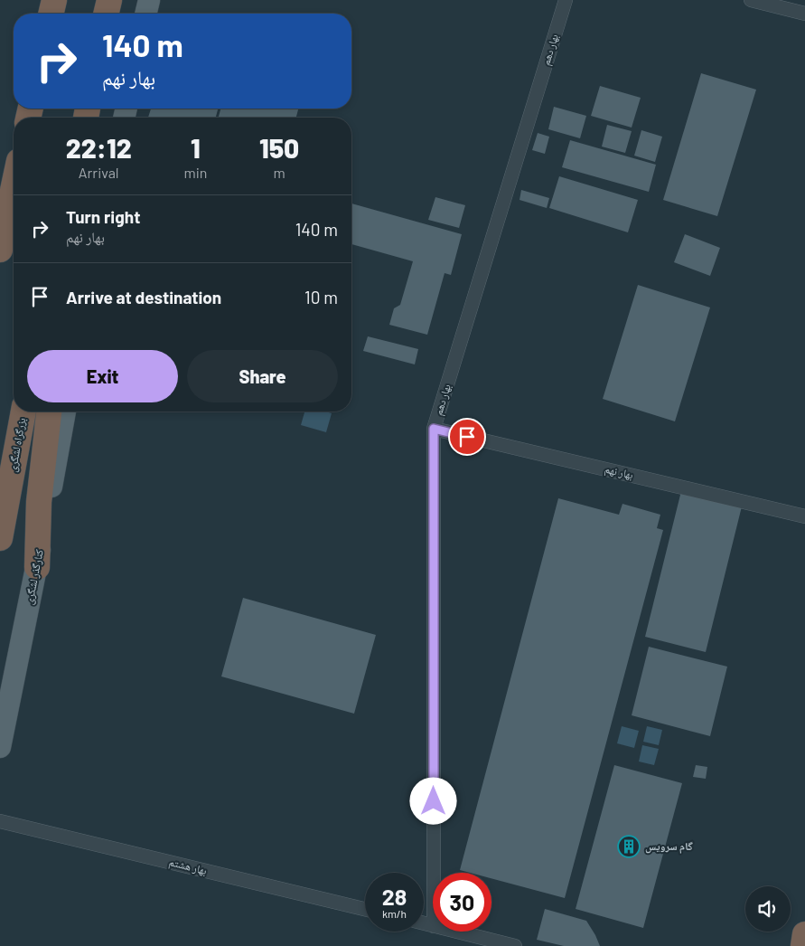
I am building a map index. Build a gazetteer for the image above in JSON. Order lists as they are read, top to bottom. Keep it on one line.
{"streets":{"highway":["بزرگراه لشگری"],"main road":["کنارگذر لشگری"],"street":["بهار دهم","بهار نهم","بهار هشتم"]},"crossings":[["بهار دهم","بهار نهم"]],"places":{"building":["گام سرویس"]},"page":{"turn":["140 m","بهار نهم"],"eta":["22:12","Arrival","1","min","150","m"],"list":[{"name":"Turn right","note":"بهار نهم","value":"140 m"},{"name":"Arrive at destination","value":"10 m"}],"buttons":["Exit","Share"],"speed":"28 km/h","limit":"30"}}
